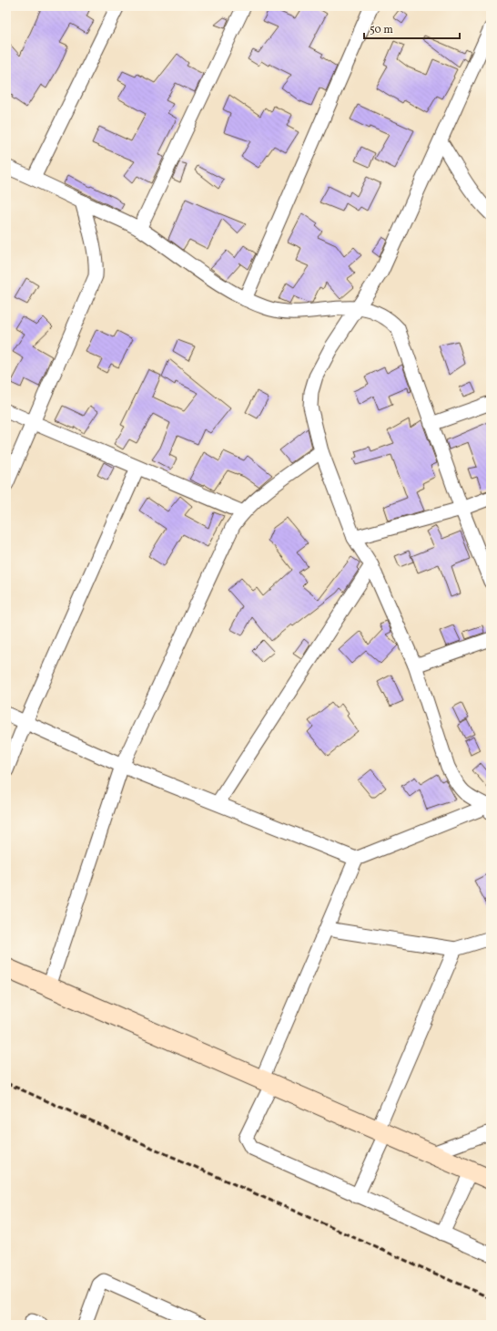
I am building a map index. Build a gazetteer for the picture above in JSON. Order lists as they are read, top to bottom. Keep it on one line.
{"scale_bar":"50 m"}
